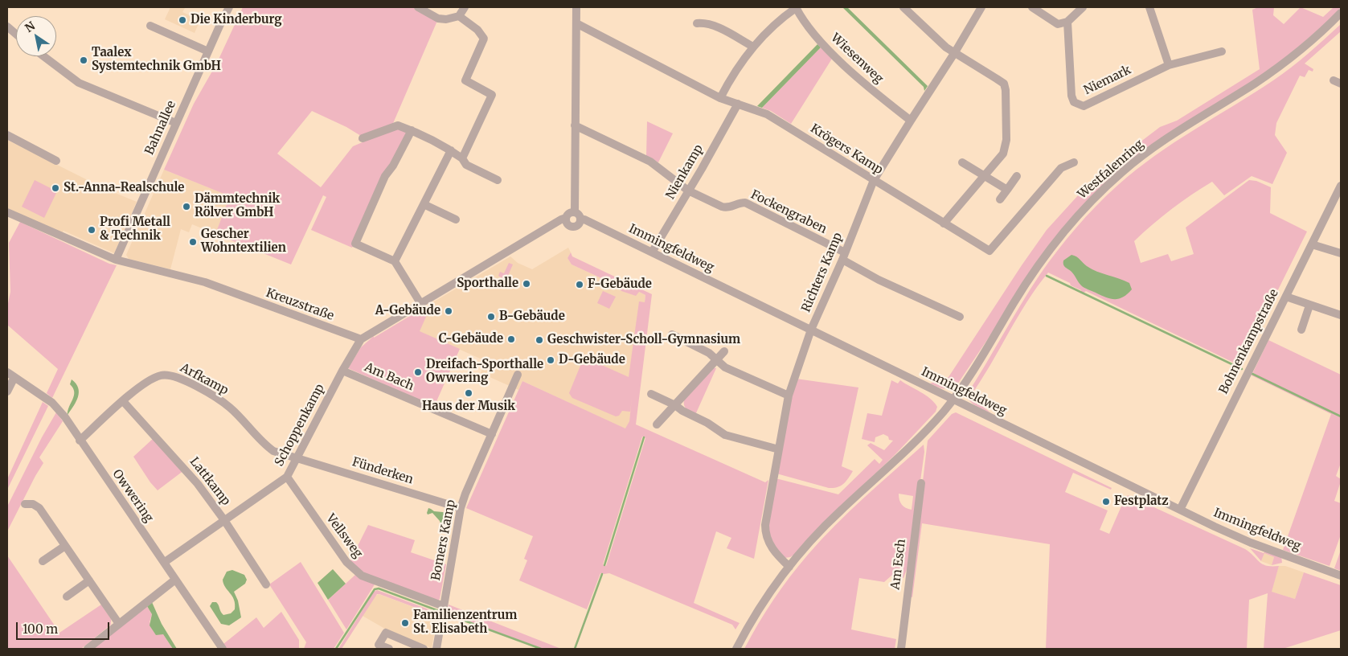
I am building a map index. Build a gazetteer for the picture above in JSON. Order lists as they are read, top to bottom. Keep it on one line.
{"streets":{"street":["Wiesenweg","Niemark","Bahnallee","Krögers Kamp","Westfalenring","Nienkamp","Fockengraben","Immingfeldweg","Richters Kamp","Kreuzstraße","Bohnenkampstraße","Am Bach","Arfkamp","Schoppenkamp","Fünderken","Lattkamp","Owwering","Vellsweg","Bomers Kamp","Am Esch"]},"crossings":[["Wiesenweg","Richters Kamp"],["Bahnallee","Kreuzstraße"],["Krögers Kamp","Nienkamp"],["Krögers Kamp","Richters Kamp"],["Westfalenring","Immingfeldweg"],["Westfalenring","Richters Kamp"],["Nienkamp","Fockengraben"],["Nienkamp","Immingfeldweg"],["Fockengraben","Richters Kamp"],["Immingfeldweg","Richters Kamp"],["Immingfeldweg","Bohnenkampstraße"],["Kreuzstraße","Schoppenkamp"],["Am Bach","Schoppenkamp"],["Am Bach","Bomers Kamp"],["Arfkamp","Schoppenkamp"],["Arfkamp","Fünderken"],["Arfkamp","Lattkamp"],["Arfkamp","Owwering"],["Schoppenkamp","Fünderken"],["Schoppenkamp","Lattkamp"],["Schoppenkamp","Owwering"],["Schoppenkamp","Vellsweg"],["Fünderken","Bomers Kamp"],["Vellsweg","Bomers Kamp"]],"places":["Die Kinderburg","Taalex Systemtechnik GmbH","St.-Anna-Realschule","Dämmtechnik Rölver GmbH","Profi Metall & Technik","Gescher Wohntextilien","Sporthalle","F-Gebäude","A-Gebäude","B-Gebäude","C-Gebäude","Geschwister-Scholl-Gymnasium","D-Gebäude","Dreifach-Sporthalle Owwering","Haus der Musik","Festplatz","Familienzentrum St. Elisabeth"],"scale_bar":"100 m","north":"top left"}
